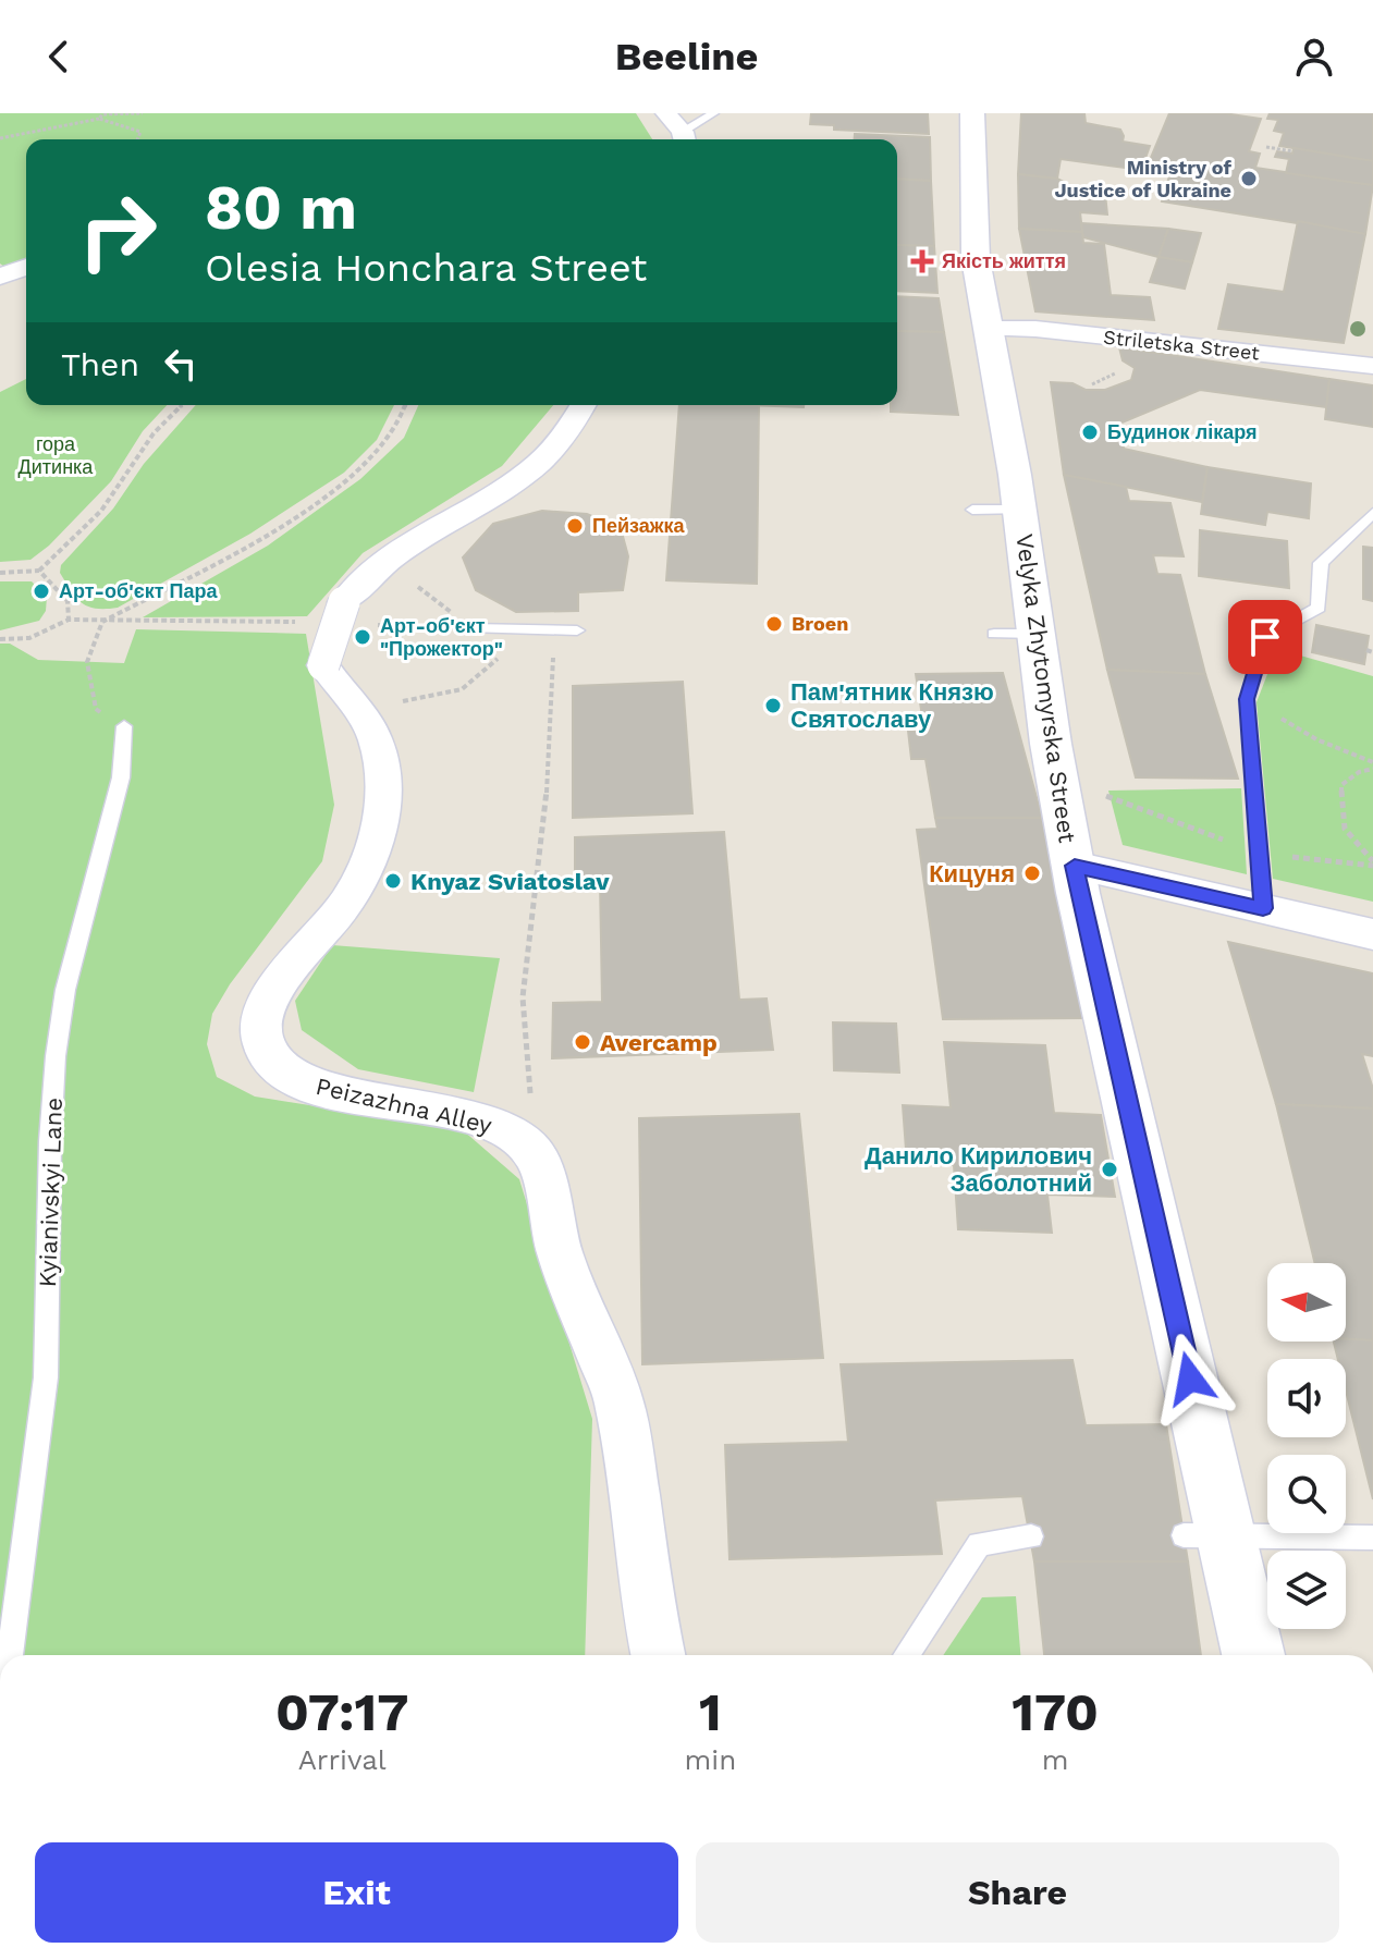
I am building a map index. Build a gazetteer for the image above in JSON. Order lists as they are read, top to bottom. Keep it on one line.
{"streets":{"main road":["Velyka Zhytomyrska Street"],"street":["Striletska Street","Peizazhna Alley"],"lane":["Kyianivskyi Lane"]},"crossings":[["Striletska Street","Velyka Zhytomyrska Street"]],"parks":["гора Дитинка"],"places":{"other":["Ministry of Justice of Ukraine","Будинок лікаря","Пейзажка","Арт-об'єкт Пара","Broen","Арт-об'єкт \"Прожектор\"","Пам'ятник Князю Святославу","Кицуня","Knyaz Sviatoslav","Avercamp","Данило Кирилович Заболотний"],"health":["Якість життя"]},"north":"left","page":{"header":"Beeline","turn":["80 m","Olesia Honchara Street"],"then":"Then","eta":["07:17","Arrival","1","min","170","m"],"buttons":["Exit","Share"]}}
